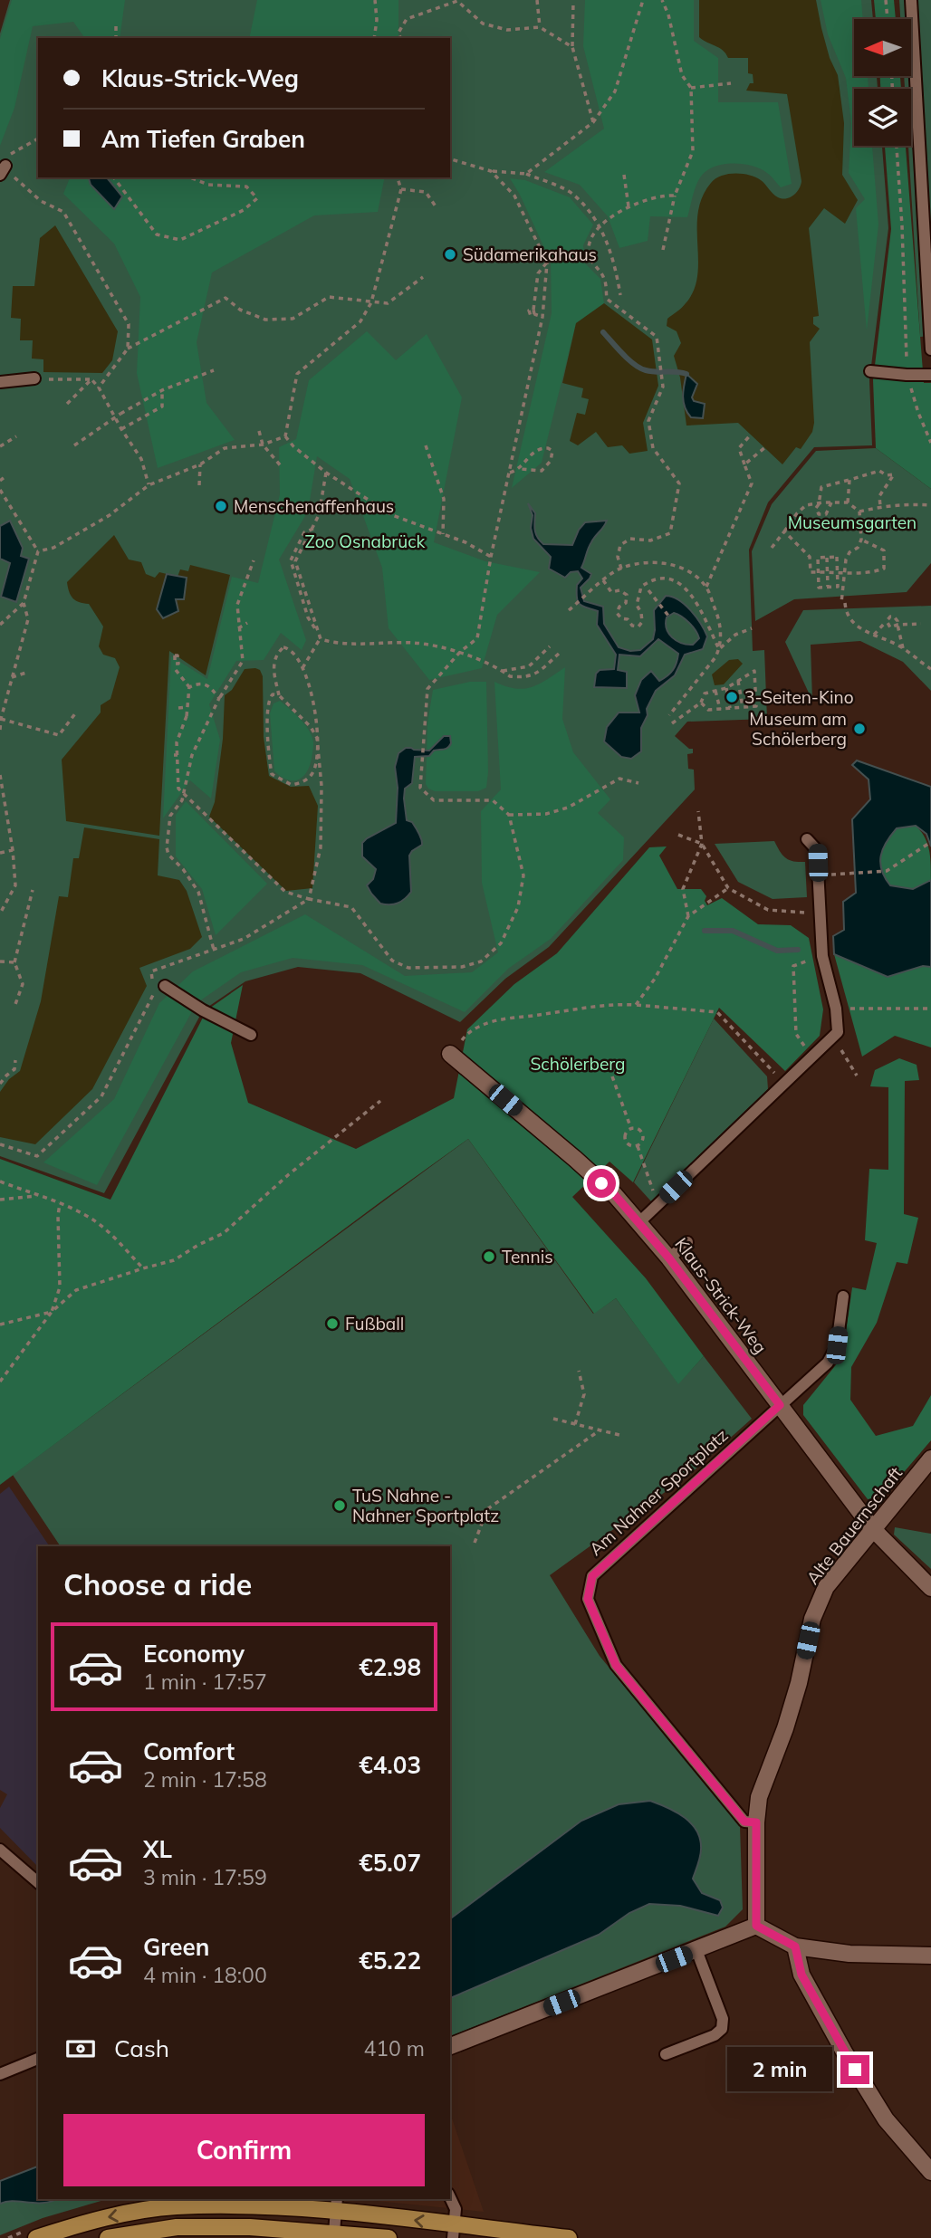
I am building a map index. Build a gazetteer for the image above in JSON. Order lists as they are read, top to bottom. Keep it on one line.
{"streets":{"street":["Klaus-Strick-Weg","Alte Bauernschaft"],"lane":["Am Nahner Sportplatz"]},"crossings":[["Klaus-Strick-Weg","Am Nahner Sportplatz"],["Klaus-Strick-Weg","Alte Bauernschaft"],["Am Nahner Sportplatz","Alte Bauernschaft"]],"parks":["Museumsgarten","Zoo Osnabrück","Schölerberg"],"places":["Südamerikahaus","Menschenaffenhaus","3-Seiten-Kino","Museum am Schölerberg","Tennis","Fußball","TuS Nahne - Nahner Sportplatz"],"north":"left","page":{"banner":["Klaus-Strick-Weg","Am Tiefen Graben"],"heading":"Choose a ride","list":[{"name":"Economy","note":"1 min · 17:57","value":"€2.98"},{"name":"Comfort","note":"2 min · 17:58","value":"€4.03"},{"name":"XL","note":"3 min · 17:59","value":"€5.07"},{"name":"Green","note":"4 min · 18:00","value":"€5.22"}],"pay":["Cash","410 m"],"bubble":"2 min","buttons":"Confirm"}}
